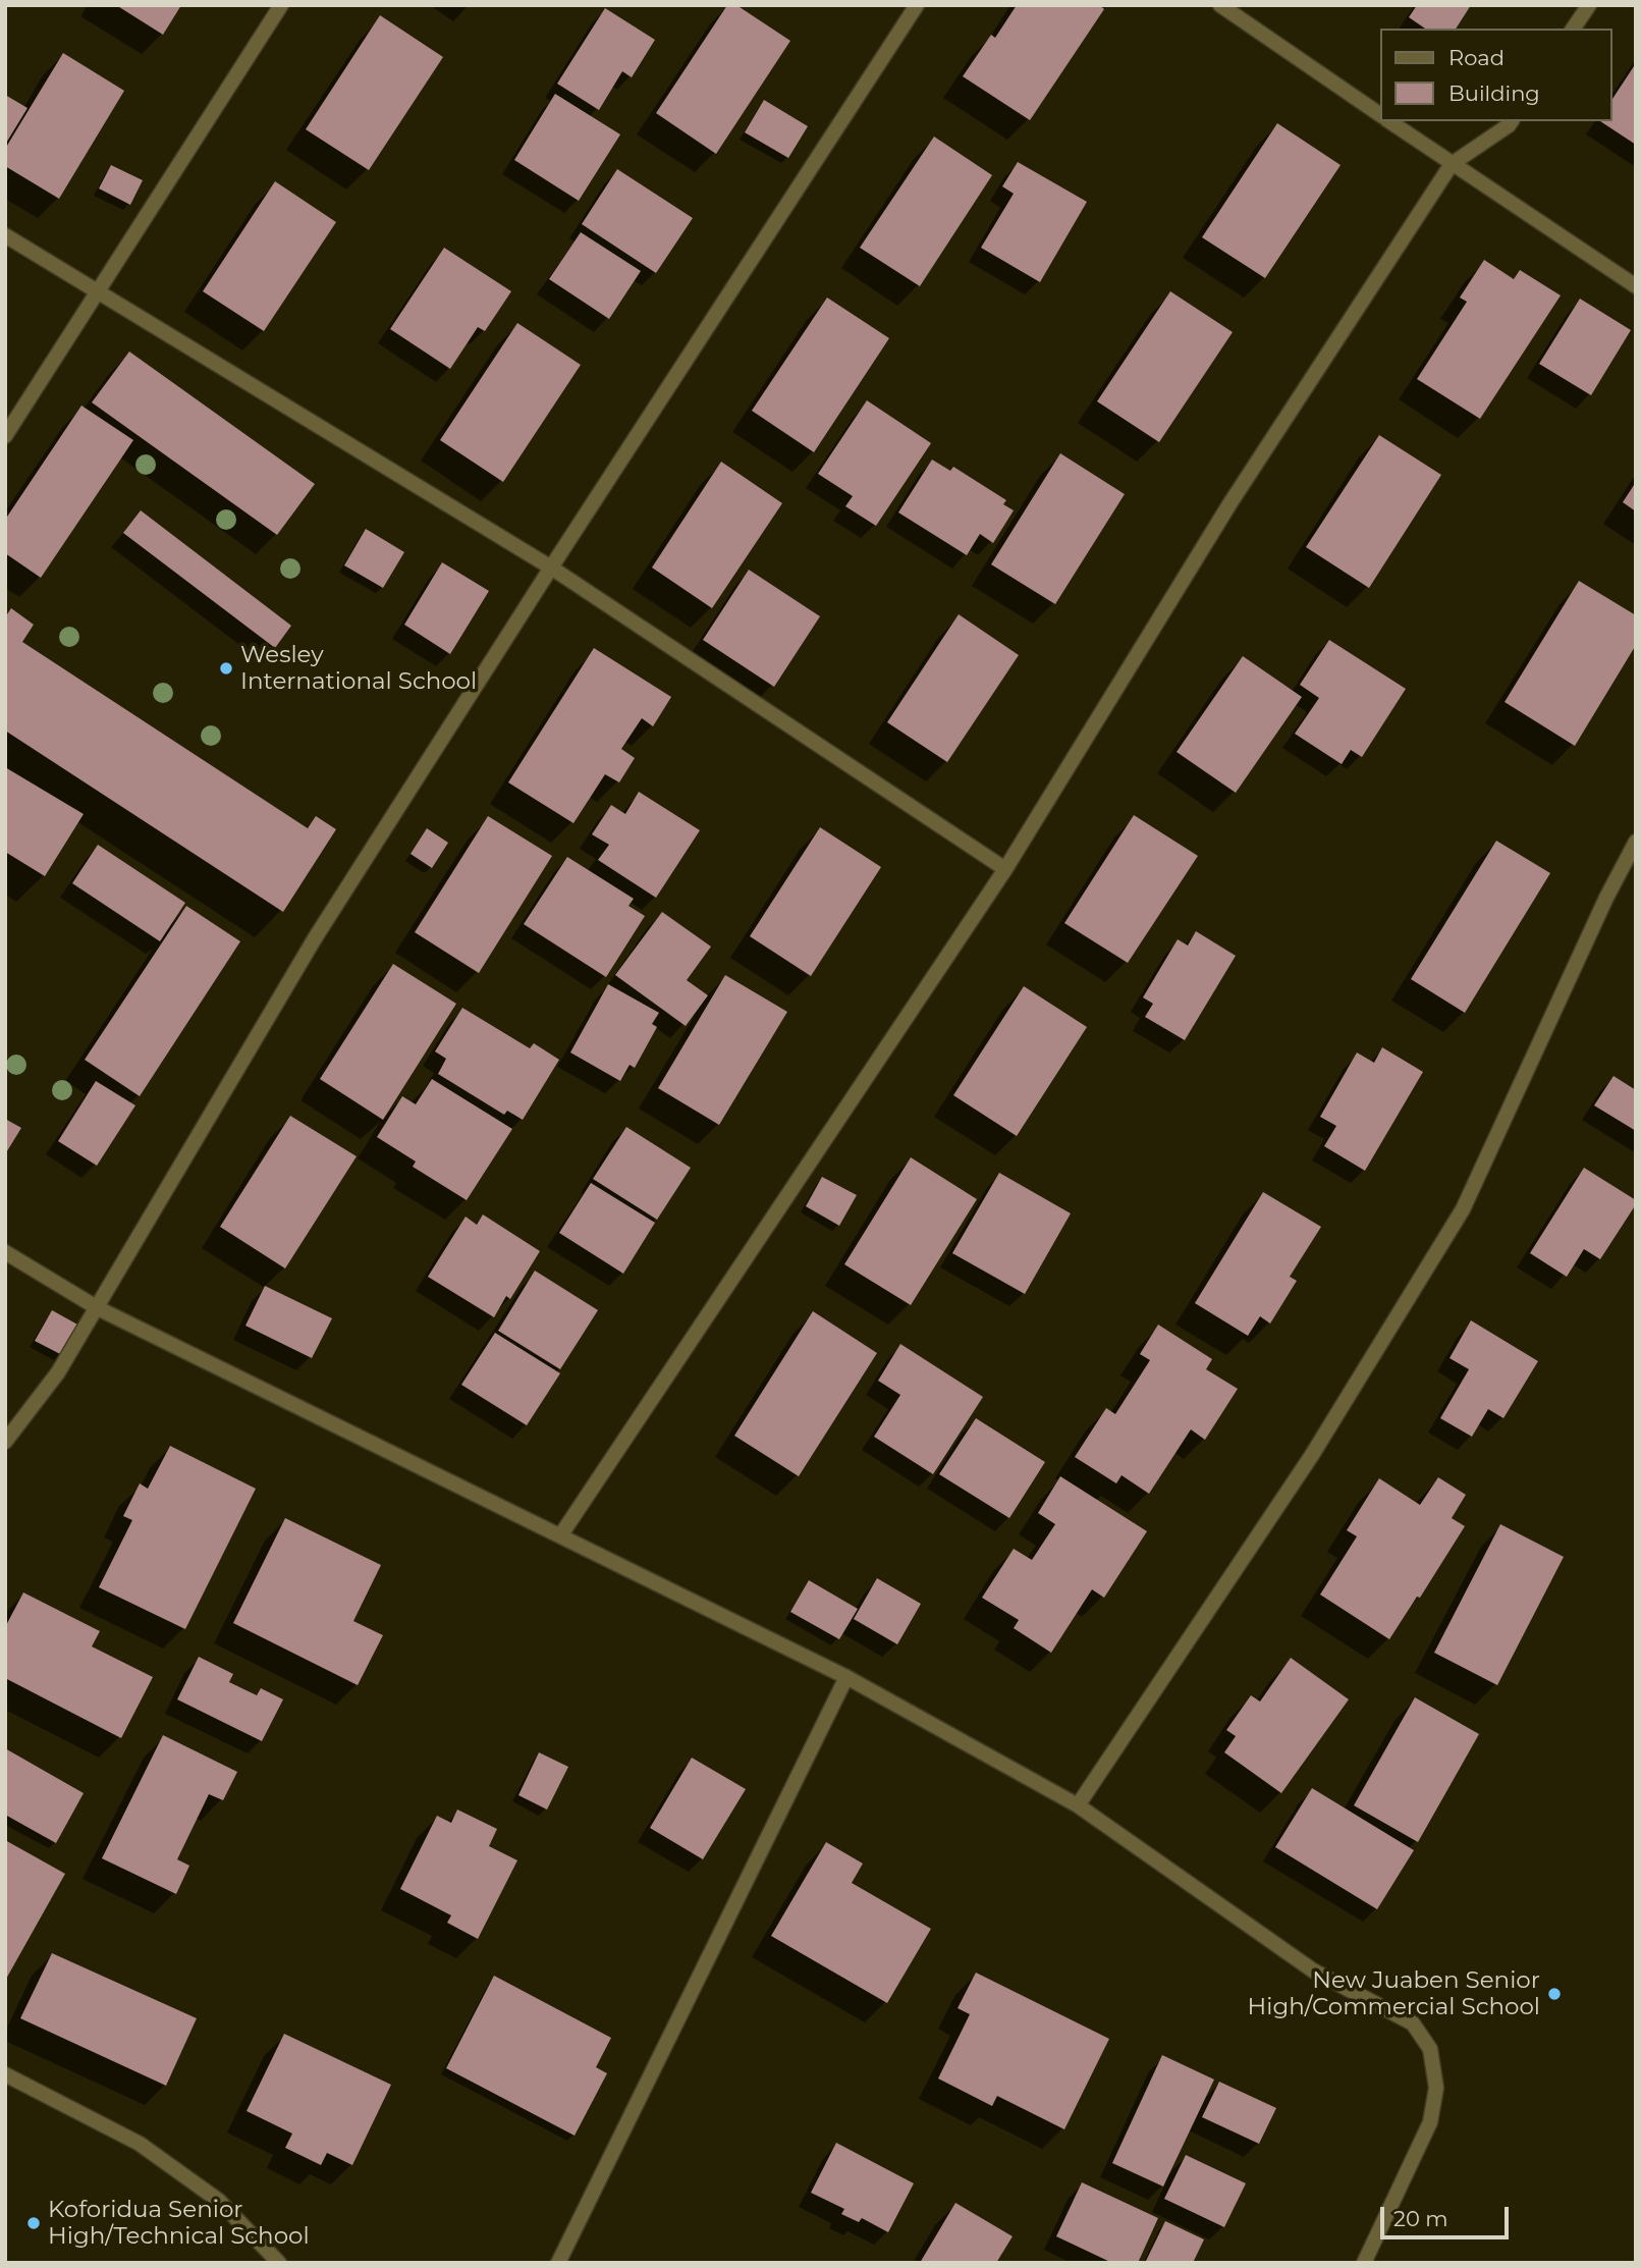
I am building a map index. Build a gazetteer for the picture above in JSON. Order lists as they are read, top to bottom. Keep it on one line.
{"places":["Wesley International School","New Juaben Senior High/Commercial School","Koforidua Senior High/Technical School"],"legend":["Road","Building"],"scale_bar":"20 m"}
